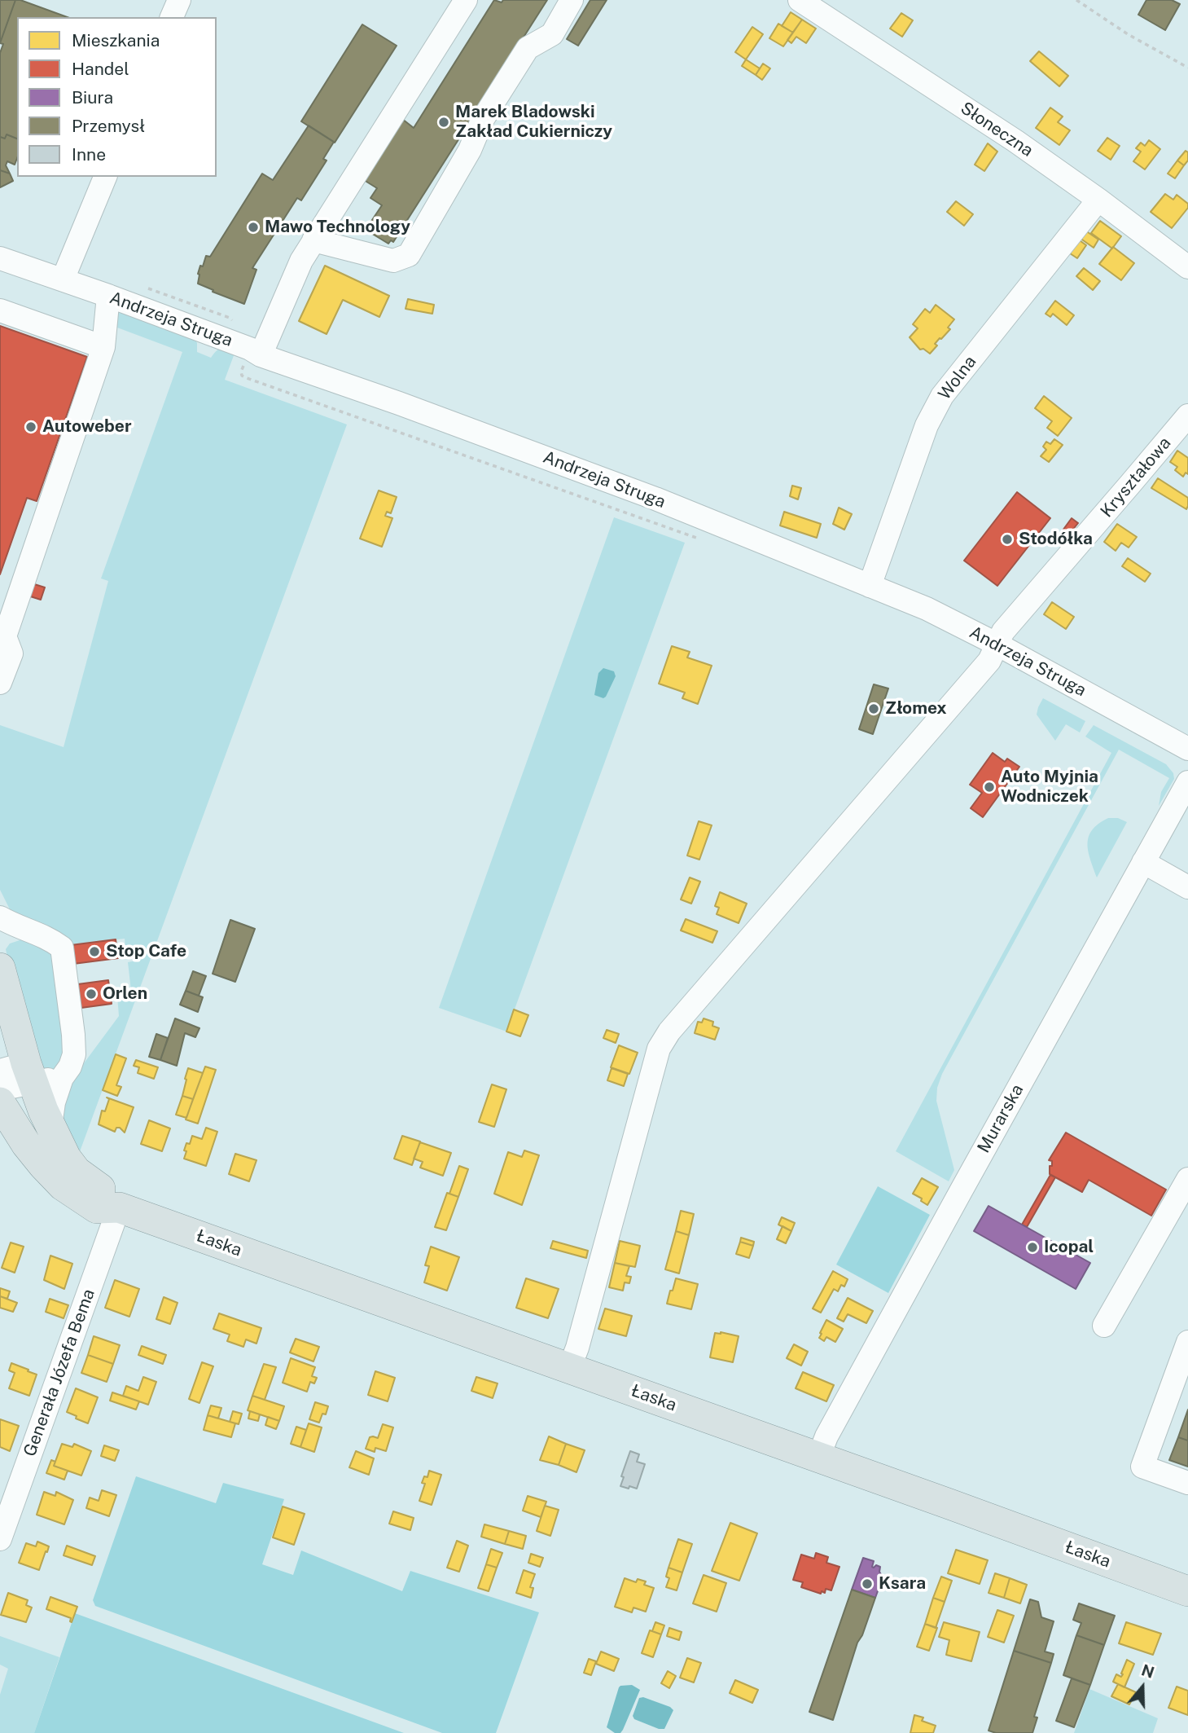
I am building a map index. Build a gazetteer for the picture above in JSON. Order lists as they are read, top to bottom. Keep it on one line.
{"streets":{"main road":["Łaska"],"street":["Słoneczna","Andrzeja Struga","Wolna","Kryształowa","Murarska","Generała Józefa Bema"]},"crossings":[["Słoneczna","Wolna"],["Andrzeja Struga","Wolna"],["Andrzeja Struga","Kryształowa"],["Kryształowa","Łaska"],["Murarska","Łaska"],["Łaska","Generała Józefa Bema"]],"places":["Marek Bladowski Zakład Cukierniczy","Mawo Technology","Autoweber","Stodółka","Złomex","Auto Myjnia Wodniczek","Stop Cafe","Orlen","Icopal","Ksara"],"legend":["Mieszkania","Handel","Biura","Przemysł","Inne"],"north":"top"}
